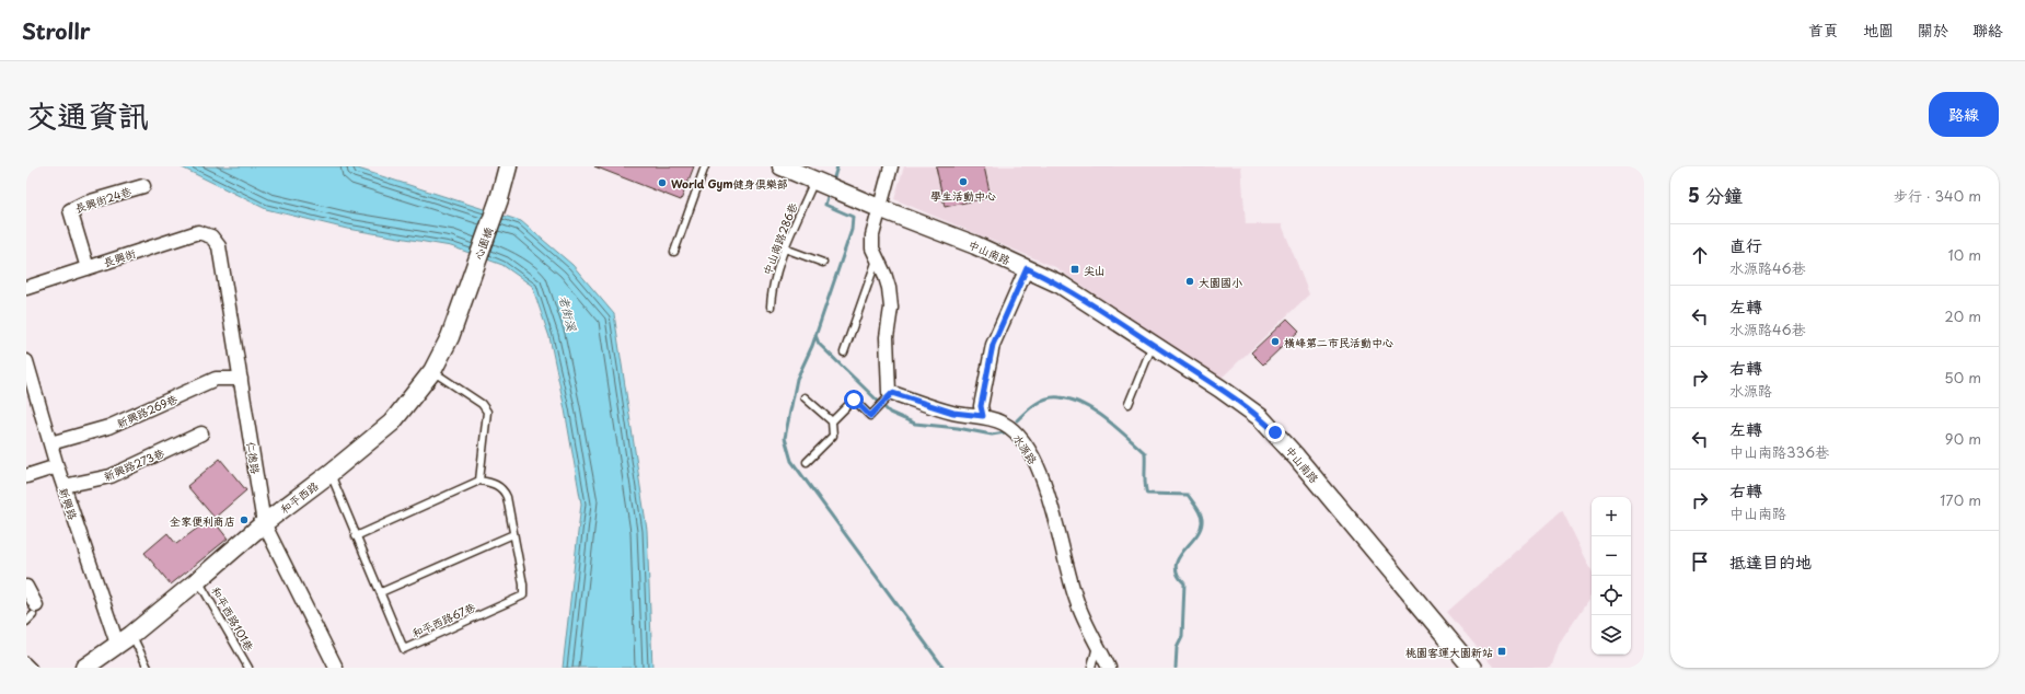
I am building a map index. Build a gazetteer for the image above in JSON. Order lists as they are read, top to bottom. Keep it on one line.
{"streets":{"main road":["心園橋","中山南路","和平西路"],"street":["長興街24巷","長興街","新興路269巷","水源路","仁德路","新興路273巷","新興路"],"lane":["中山南路286巷","和平西路101巷","和平西路67巷"]},"crossings":[["長興街24巷","長興街"],["中山南路286巷","中山南路"],["心園橋","和平西路"],["長興街","仁德路"],["新興路269巷","仁德路"],["新興路269巷","新興路"],["仁德路","和平西路"],["新興路273巷","新興路"],["和平西路","新興路"],["和平西路","和平西路101巷"],["和平西路","和平西路67巷"]],"water":["老街溪"],"places":{"other":["學生活動中心","World Gym健身俱樂部","大園國小","橫峰第二市民活動中心","全家便利商店"],"transit":["尖山","桃園客運大園新站"]},"page":{"header":"Strollr","nav":["首頁","地圖","關於","聯絡"],"title":"交通資訊","buttons":"路線","heading":["5 分鐘","步行 · 340 m"],"list":[["直行","水源路46巷","10 m"],["左轉","水源路46巷","20 m"],["右轉","水源路","50 m"],["左轉","中山南路336巷","90 m"],["右轉","中山南路","170 m"],"抵達目的地"],"map_buttons":["+","−"]}}
